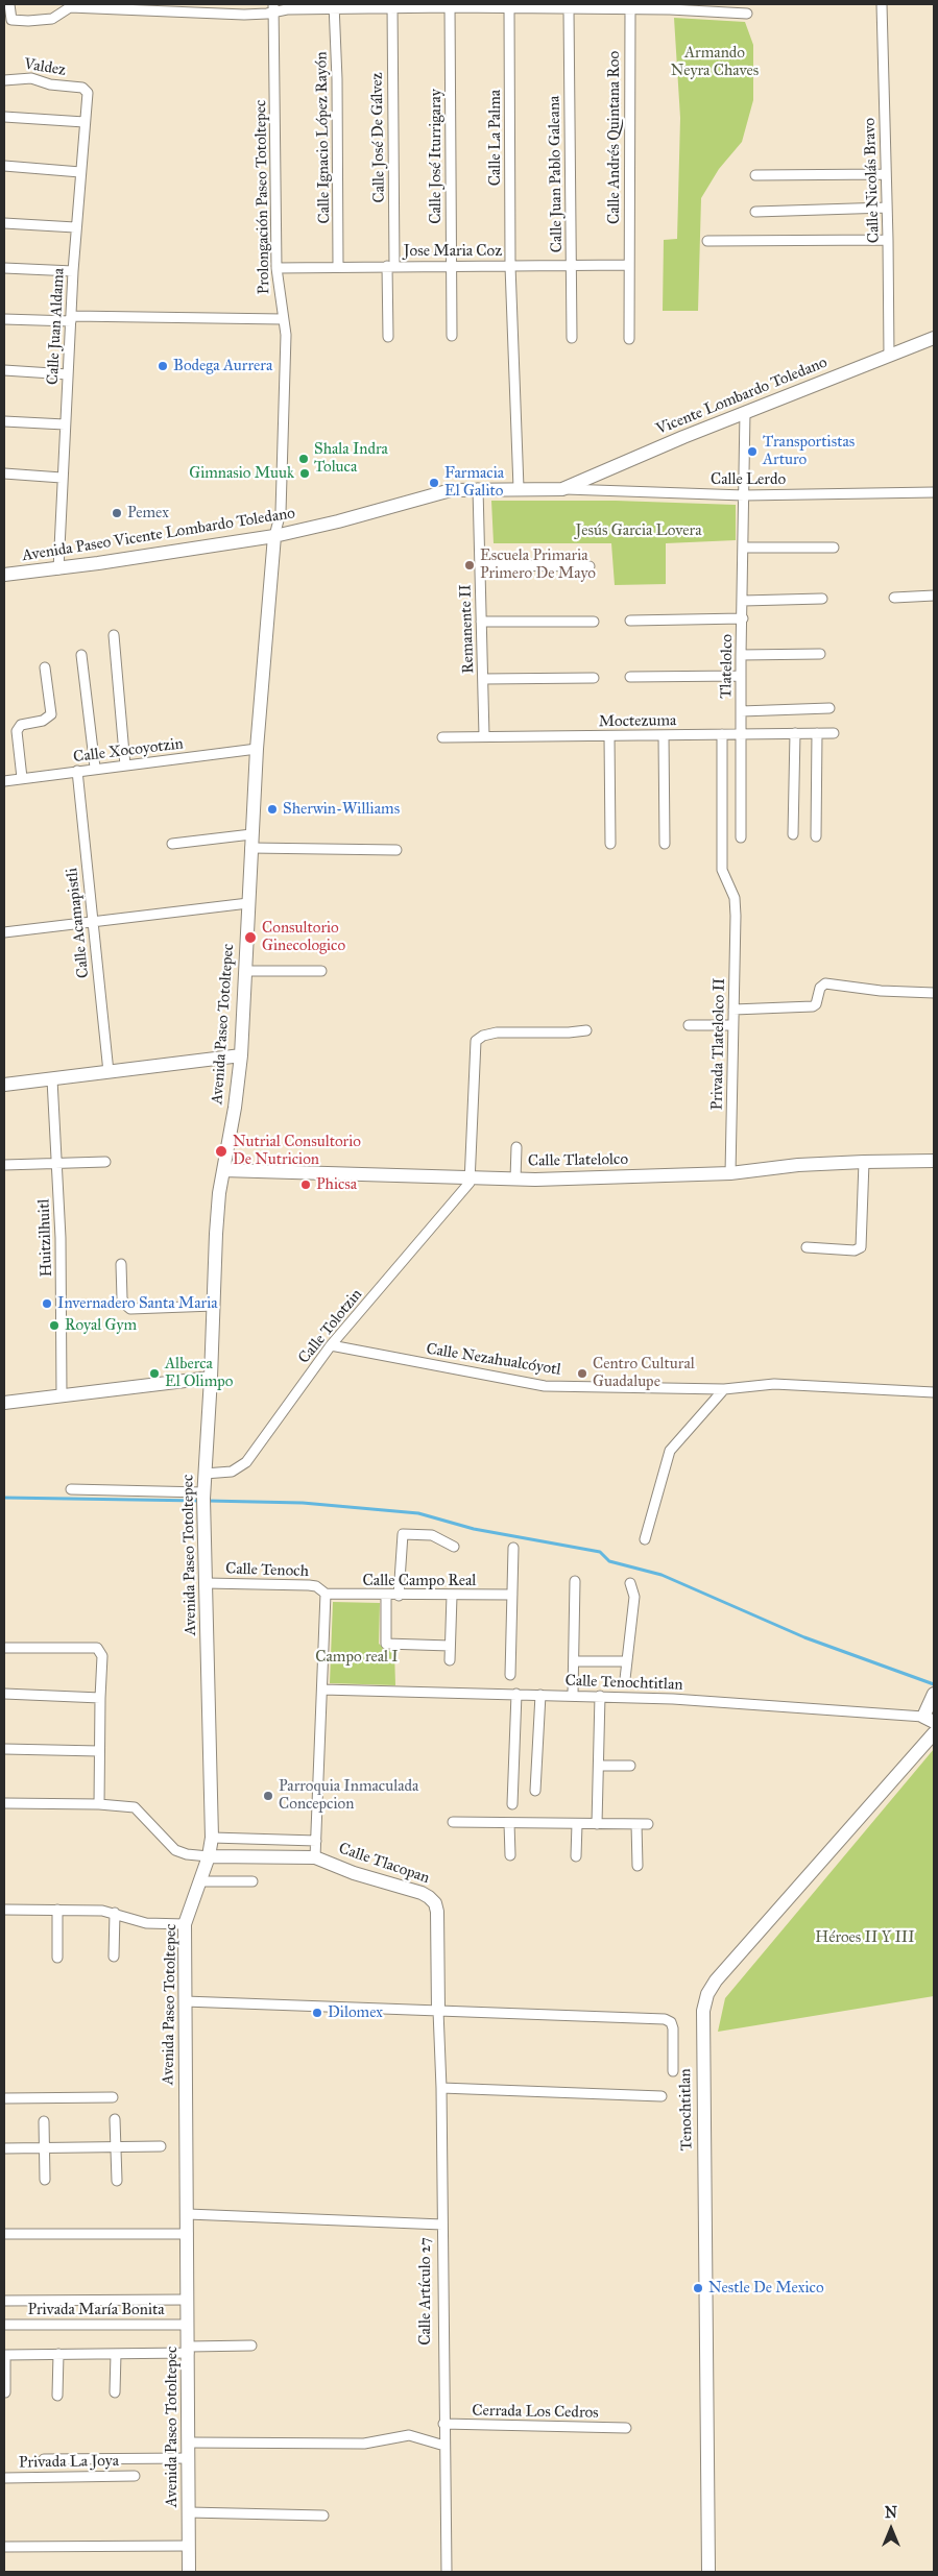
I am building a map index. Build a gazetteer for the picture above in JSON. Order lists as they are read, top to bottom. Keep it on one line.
{"streets":{"main road":["Vicente Lombardo Toledano","Avenida Paseo Vicente Lombardo Toledano","Avenida Paseo Totoltepec","Calle Tlatelolco","Calle Tlacopan","Tenochtitlan","Calle Artículo 27"],"street":["Valdez","Calle Ignacio López Rayón","Calle José De Gálvez","Calle La Palma","Calle Andrés Quintana Roo","Calle José Iturrigaray","Calle Juan Pablo Galeana","Calle Nicolás Bravo","Prolongación Paseo Totoltepec","Jose Maria Coz","Calle Juan Aldama","Calle Lerdo","Remanente II","Tlatelolco","Moctezuma","Calle Xocoyotzin","Calle Acamapistli","Privada Tlatelolco II","Huitzilhuitl","Calle Tolotzin","Calle Nezahualcóyotl","Calle Tenoch","Calle Campo Real","Calle Tenochtitlan","Privada María Bonita","Cerrada Los Cedros","Privada La Joya"]},"crossings":[["Valdez","Calle Juan Aldama"],["Calle Ignacio López Rayón","Jose Maria Coz"],["Calle José De Gálvez","Jose Maria Coz"],["Calle La Palma","Jose Maria Coz"],["Calle La Palma","Avenida Paseo Vicente Lombardo Toledano"],["Calle Andrés Quintana Roo","Jose Maria Coz"],["Calle José Iturrigaray","Jose Maria Coz"],["Calle Juan Pablo Galeana","Jose Maria Coz"],["Calle Nicolás Bravo","Vicente Lombardo Toledano"],["Prolongación Paseo Totoltepec","Jose Maria Coz"],["Prolongación Paseo Totoltepec","Avenida Paseo Vicente Lombardo Toledano"],["Prolongación Paseo Totoltepec","Avenida Paseo Totoltepec"],["Calle Juan Aldama","Avenida Paseo Vicente Lombardo Toledano"],["Vicente Lombardo Toledano","Calle Lerdo"],["Vicente Lombardo Toledano","Avenida Paseo Vicente Lombardo Toledano"],["Vicente Lombardo Toledano","Tlatelolco"],["Calle Lerdo","Avenida Paseo Vicente Lombardo Toledano"],["Calle Lerdo","Tlatelolco"],["Avenida Paseo Vicente Lombardo Toledano","Remanente II"],["Avenida Paseo Vicente Lombardo Toledano","Avenida Paseo Totoltepec"],["Remanente II","Moctezuma"],["Tlatelolco","Moctezuma"],["Moctezuma","Privada Tlatelolco II"],["Calle Xocoyotzin","Calle Acamapistli"],["Calle Xocoyotzin","Avenida Paseo Totoltepec"],["Avenida Paseo Totoltepec","Calle Tlatelolco"],["Avenida Paseo Totoltepec","Calle Tolotzin"],["Avenida Paseo Totoltepec","Calle Tenoch"],["Avenida Paseo Totoltepec","Privada María Bonita"],["Privada Tlatelolco II","Calle Tlatelolco"],["Calle Tlatelolco","Calle Tolotzin"],["Calle Tolotzin","Calle Nezahualcóyotl"],["Calle Tenoch","Calle Campo Real"],["Calle Tenoch","Calle Tlacopan"],["Calle Campo Real","Calle Tlacopan"],["Calle Tenochtitlan","Calle Tlacopan"],["Calle Tlacopan","Calle Artículo 27"],["Calle Artículo 27","Cerrada Los Cedros"]],"parks":["Armando Neyra Chaves","Jesús Garcia Lovera","Campo real I","Héroes II Y III"],"places":["Bodega Aurrera","Transportistas Arturo","Shala Indra Toluca","Gimnasio Muuk","Farmacia El Galito","Pemex","Escuela Primaria Primero De Mayo","Sherwin-Williams","Consultorio Ginecologico","Nutrial Consultorio De Nutricion","Phicsa","Invernadero Santa Maria","Royal Gym","Alberca El Olimpo","Centro Cultural Guadalupe","Parroquia Inmaculada Concepcion","Dilomex","Nestle De Mexico"],"north":"top"}
